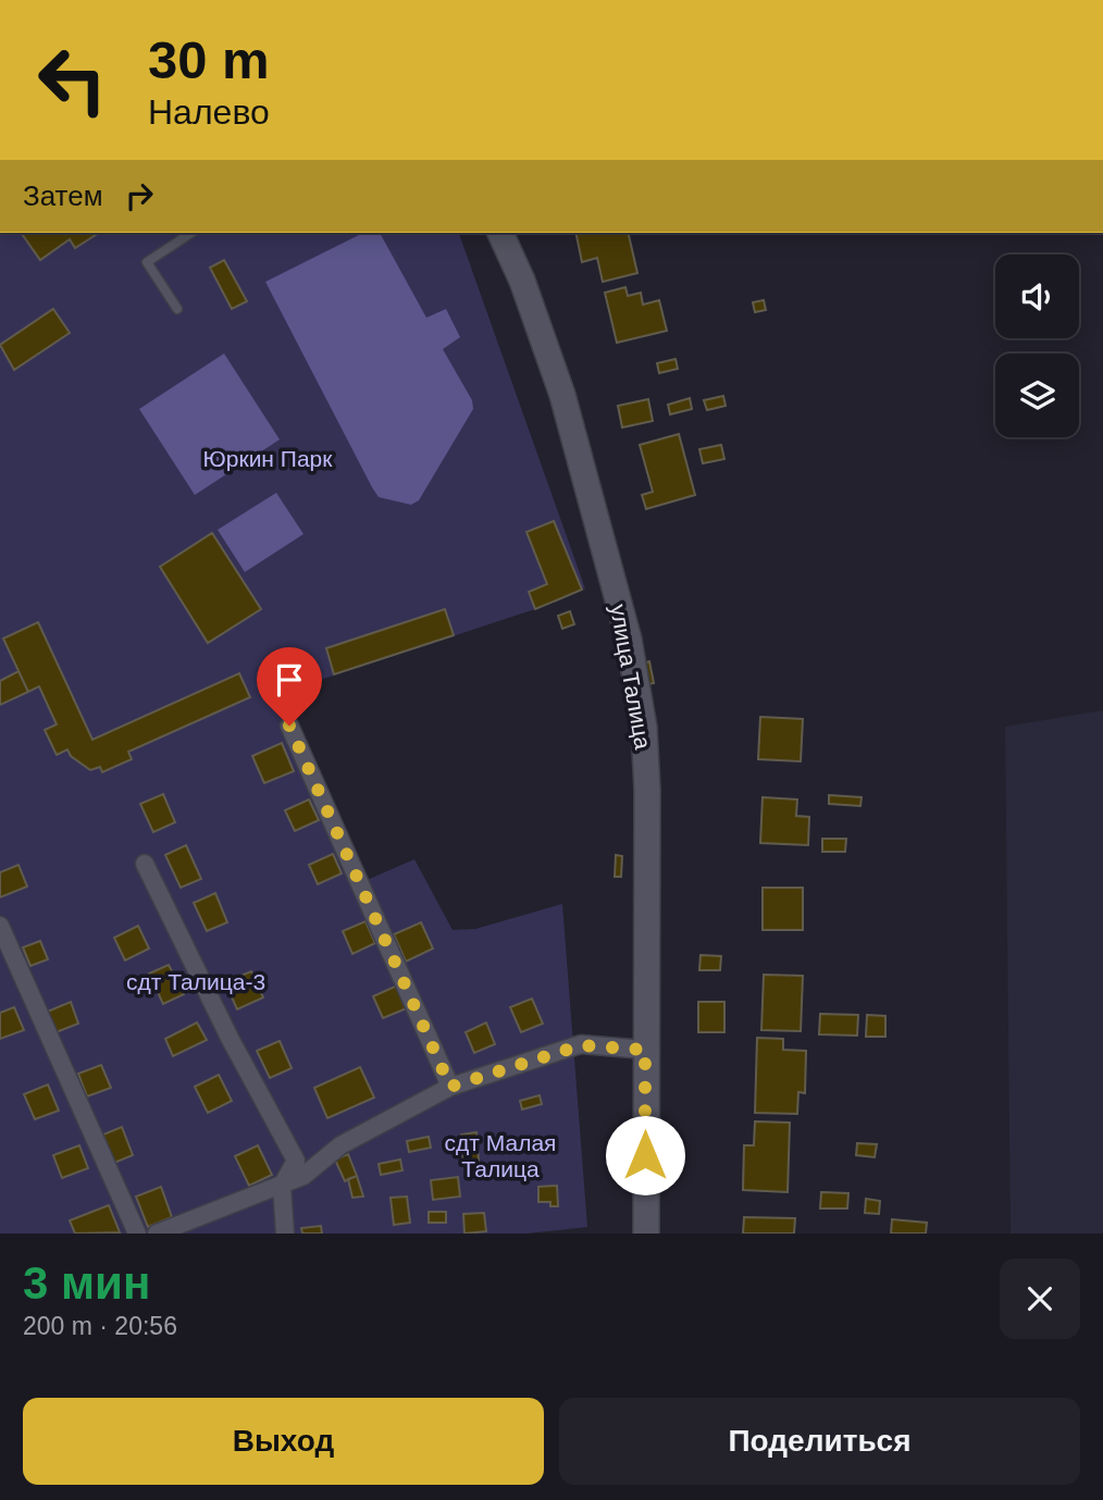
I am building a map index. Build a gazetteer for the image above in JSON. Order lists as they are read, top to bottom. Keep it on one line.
{"streets":{"street":["улица Талица"]},"parks":["Юркин Парк","сдт Талица-3","сдт Малая Талица"],"page":{"turn":["30 m","Налево"],"then":"Затем","heading":["3 мин","200 m · 20:56"],"buttons":["Выход","Поделиться"]}}
